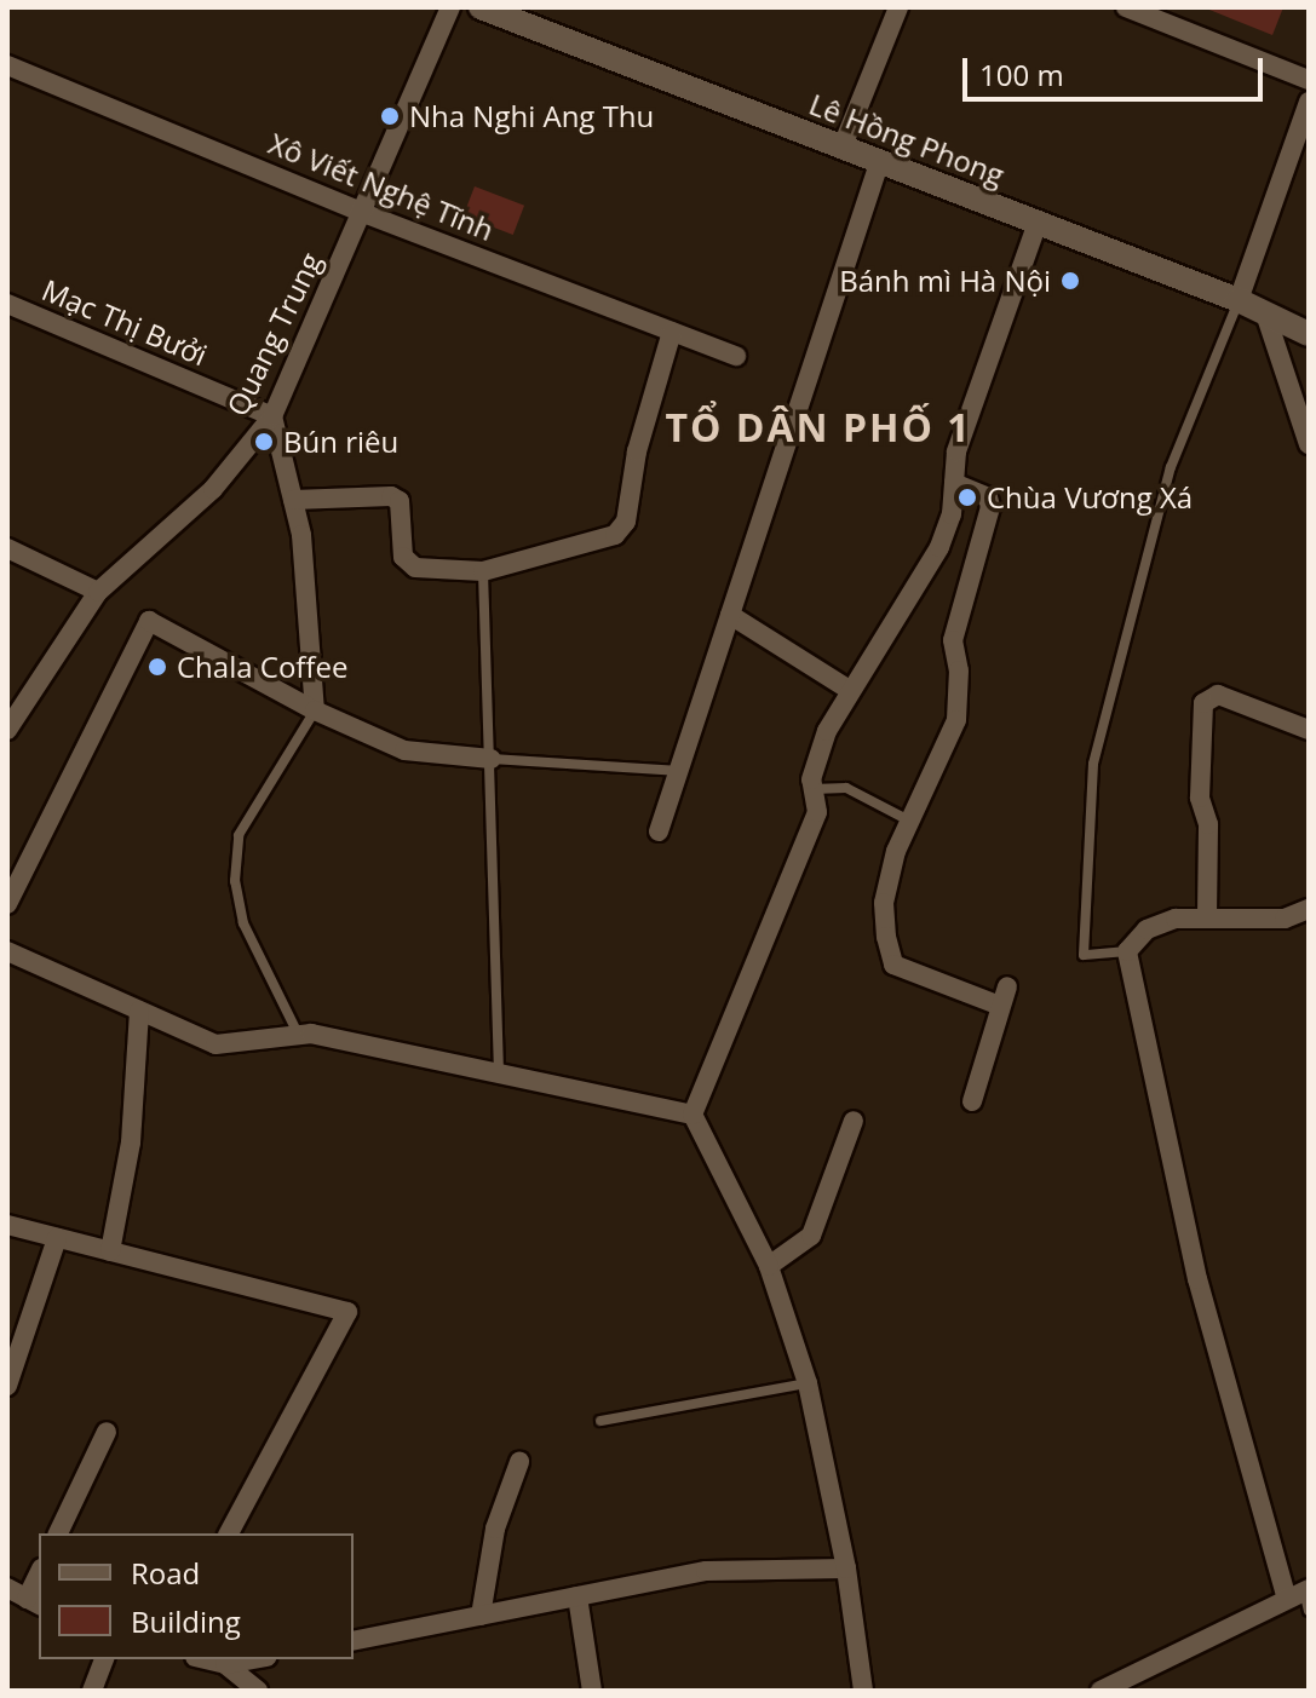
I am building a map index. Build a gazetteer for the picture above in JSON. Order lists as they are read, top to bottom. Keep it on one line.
{"streets":{"street":["Lê Hồng Phong","Xô Viết Nghệ Tĩnh","Mạc Thị Bưởi","Quang Trung"]},"crossings":[["Xô Viết Nghệ Tĩnh","Quang Trung"],["Mạc Thị Bưởi","Quang Trung"]],"districts":["TỔ DÂN PHỐ 1"],"places":["Nha Nghi Ang Thu","Bánh mì Hà Nội","Bún riêu","Chùa Vương Xá","Chala Coffee"],"legend":["Road","Building"],"scale_bar":"100 m"}
